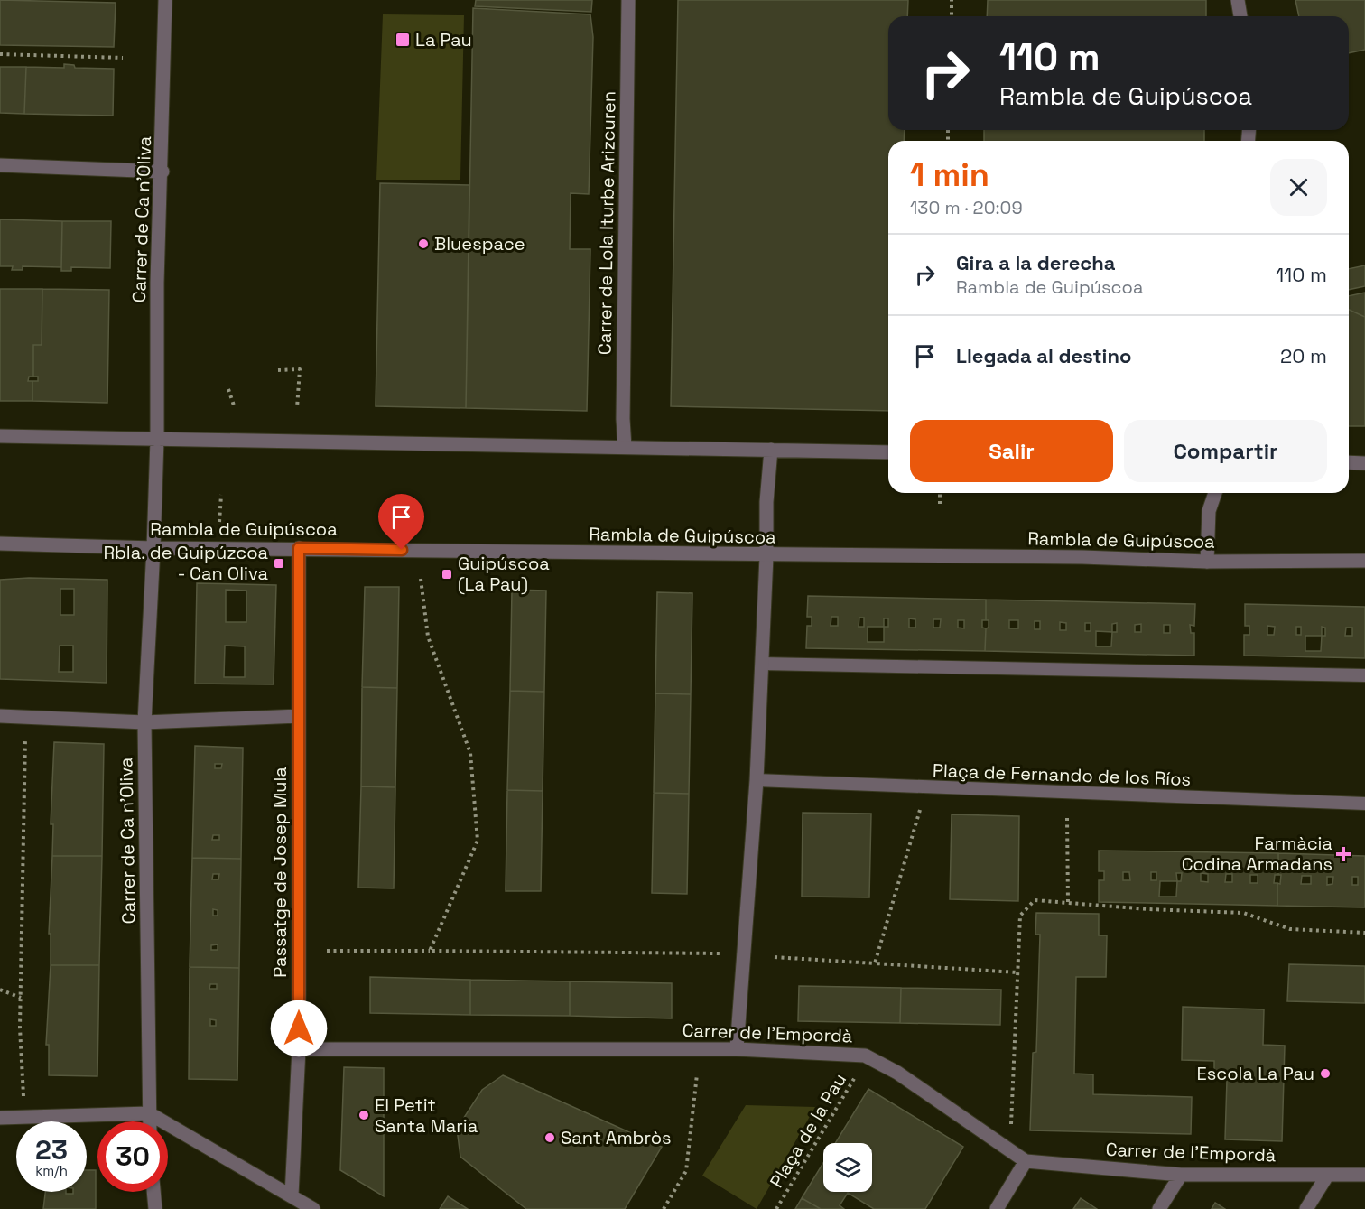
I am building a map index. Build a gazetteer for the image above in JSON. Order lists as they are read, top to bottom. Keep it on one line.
{"streets":{"street":["Carrer de Ca n'Oliva","Carrer de Lola Iturbe Arizcuren","Rambla de Guipúscoa","Passatge de Josep Mula","Carrer de l'Empordà"],"lane":["Plaça de Fernando de los Ríos"],"path":["Plaça de la Pau"]},"crossings":[["Carrer de Ca n'Oliva","Rambla de Guipúscoa"],["Rambla de Guipúscoa","Passatge de Josep Mula"],["Passatge de Josep Mula","Carrer de l'Empordà"]],"places":{"transit":["La Pau","Rbla. de Guipúzcoa - Can Oliva","Guipúscoa (La Pau)"],"other":["Bluespace","Escola La Pau","El Petit Santa Maria","Sant Ambròs"],"health":["Farmàcia Codina Armadans"]},"page":{"turn":["110 m","Rambla de Guipúscoa"],"heading":["1 min","130 m · 20:09"],"list":[{"name":"Gira a la derecha","note":"Rambla de Guipúscoa","value":"110 m"},{"name":"Llegada al destino","value":"20 m"}],"buttons":["Salir","Compartir"],"speed":"23 km/h","limit":"30"}}
